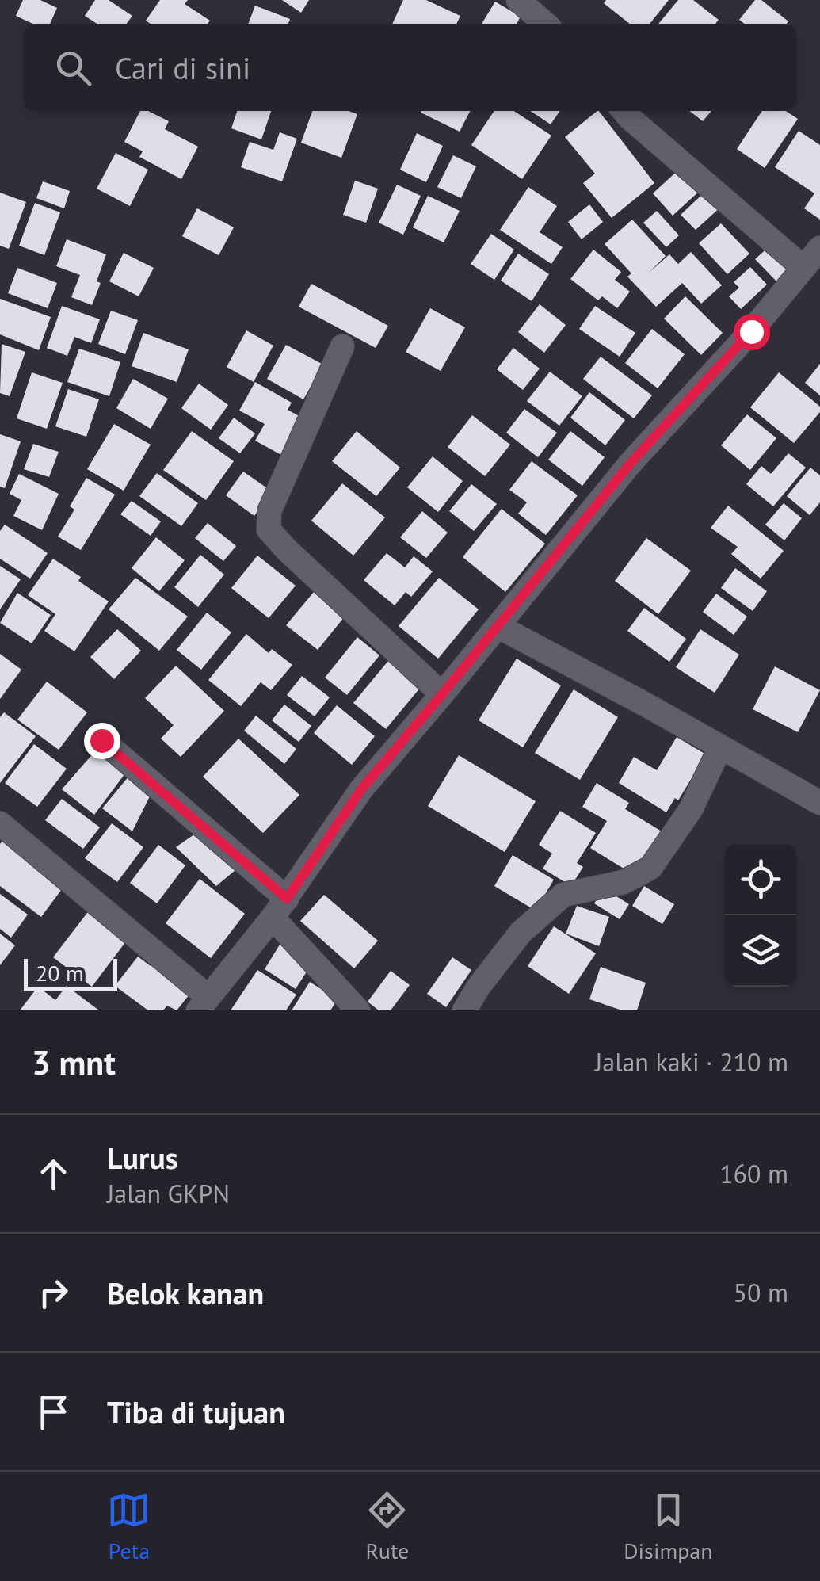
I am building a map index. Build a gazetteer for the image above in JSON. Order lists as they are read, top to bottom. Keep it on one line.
{"scale_bar":"20 m","page":{"search":"Cari di sini","scale":"20 m","heading":["3 mnt","Jalan kaki · 210 m"],"list":[["Lurus","Jalan GKPN","160 m"],["Belok kanan","50 m"],"Tiba di tujuan"],"nav":["Peta","Rute","Disimpan"]}}
